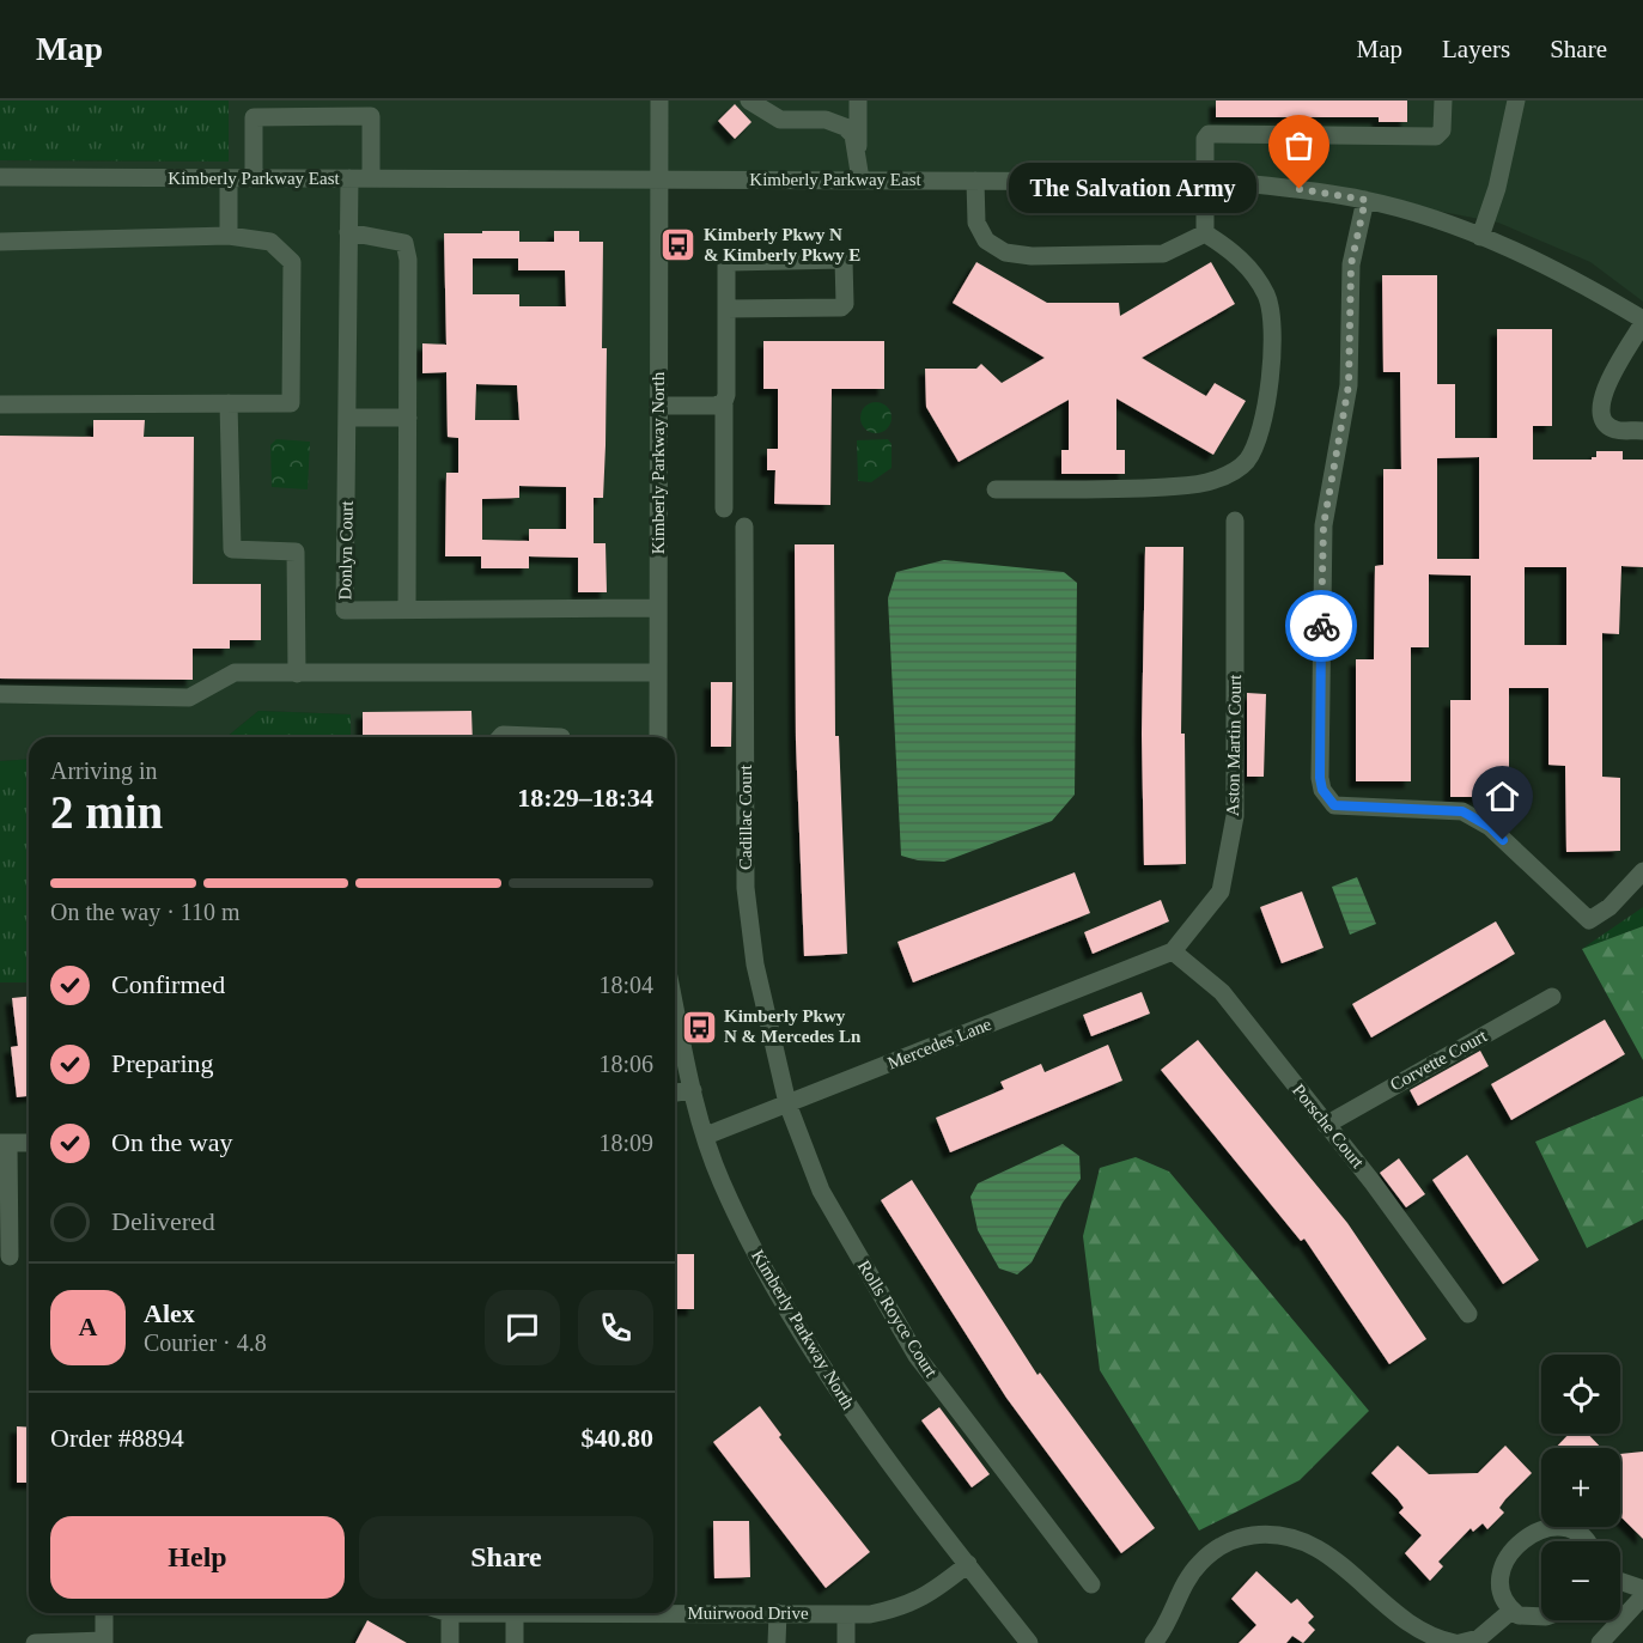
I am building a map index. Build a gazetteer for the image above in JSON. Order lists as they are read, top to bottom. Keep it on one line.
{"streets":{"street":["Kimberly Parkway East","Kimberly Parkway North","Donlyn Court","Aston Martin Court","Cadillac Court","Mercedes Lane","Corvette Court","Porsche Court","Rolls Royce Court","Muirwood Drive"]},"crossings":[["Kimberly Parkway East","Kimberly Parkway North"],["Kimberly Parkway East","Donlyn Court"],["Kimberly Parkway North","Donlyn Court"],["Kimberly Parkway North","Mercedes Lane"],["Kimberly Parkway North","Muirwood Drive"],["Aston Martin Court","Mercedes Lane"],["Aston Martin Court","Porsche Court"],["Cadillac Court","Mercedes Lane"],["Cadillac Court","Rolls Royce Court"],["Mercedes Lane","Porsche Court"],["Mercedes Lane","Rolls Royce Court"],["Corvette Court","Porsche Court"]],"places":{"other":["The Salvation Army"],"bus stop":["Kimberly Pkwy N & Kimberly Pkwy E","Kimberly Pkwy N & Mercedes Ln"]},"page":{"header":"Map","nav":["Map","Layers","Share"],"bubble":"The Salvation Army","heading":["2 min","Arriving in","18:29–18:34"],"panel":["Alex","Courier · 4.8","Order #8894","$40.80"],"bar":"On the way · 110 m","list":[["Confirmed","18:04"],["Preparing","18:06"],["On the way","18:09"],"Delivered"],"round":"A","map_buttons":["+","−"],"buttons":["Help","Share"]}}
